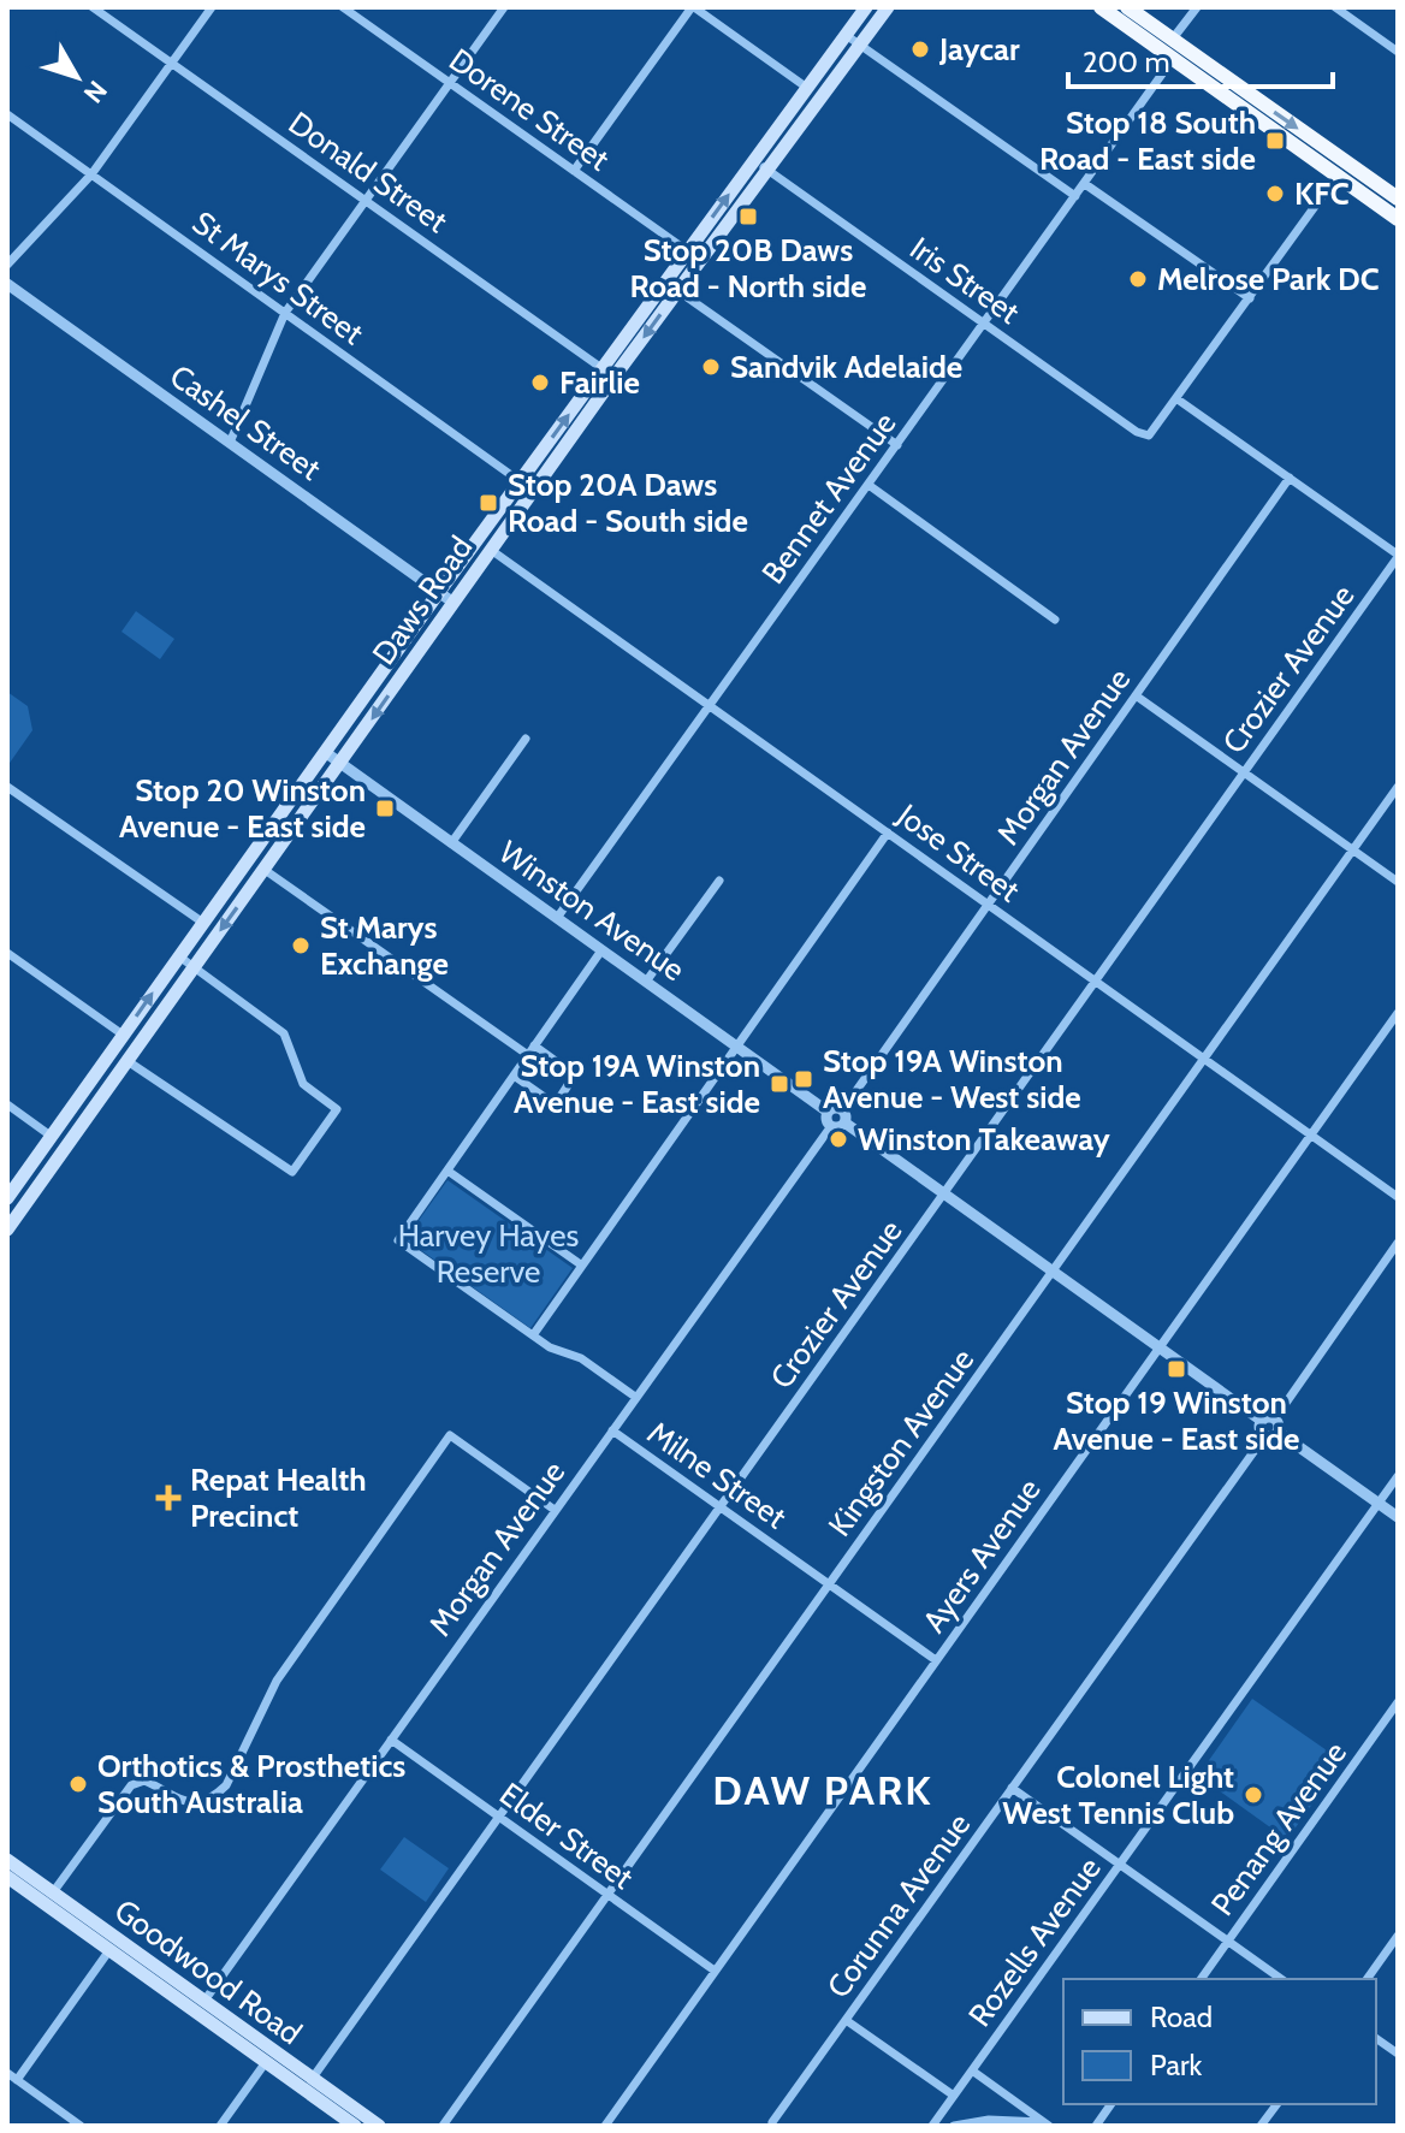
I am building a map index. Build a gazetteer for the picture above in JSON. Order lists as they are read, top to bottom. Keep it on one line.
{"streets":{"main road":["Daws Road","Goodwood Road"],"street":["Dorene Street","Donald Street","St Marys Street","Iris Street","Cashel Street","Bennet Avenue","Crozier Avenue","Morgan Avenue","Jose Street","Winston Avenue","Kingston Avenue","Milne Street","Ayers Avenue","Penang Avenue","Elder Street","Corunna Avenue","Rozells Avenue"]},"crossings":[["Dorene Street","Daws Road"],["Donald Street","Daws Road"],["St Marys Street","Daws Road"],["Iris Street","Bennet Avenue"],["Iris Street","Daws Road"],["Cashel Street","Daws Road"],["Bennet Avenue","Jose Street"],["Bennet Avenue","Winston Avenue"],["Daws Road","Jose Street"],["Daws Road","Winston Avenue"],["Crozier Avenue","Jose Street"],["Crozier Avenue","Milne Street"],["Crozier Avenue","Elder Street"],["Crozier Avenue","Goodwood Road"],["Morgan Avenue","Jose Street"],["Morgan Avenue","Winston Avenue"],["Morgan Avenue","Milne Street"],["Morgan Avenue","Elder Street"],["Morgan Avenue","Goodwood Road"],["Jose Street","Kingston Avenue"],["Jose Street","Ayers Avenue"],["Kingston Avenue","Milne Street"],["Kingston Avenue","Elder Street"],["Milne Street","Ayers Avenue"],["Ayers Avenue","Elder Street"]],"districts":["DAW PARK"],"parks":["Harvey Hayes Reserve"],"places":{"other":["Jaycar","KFC","Melrose Park DC","Sandvik Adelaide","Fairlie","St Marys Exchange","Winston Takeaway","Orthotics & Prosthetics South Australia","Colonel Light West Tennis Club"],"transit":["Stop 18 South Road - East side","Stop 20B Daws Road - North side","Stop 20A Daws Road - South side","Stop 20 Winston Avenue - East side","Stop 19A Winston Avenue - West side","Stop 19A Winston Avenue - East side","Stop 19 Winston Avenue - East side"],"health":["Repat Health Precinct"]},"legend":["Road","Park"],"scale_bar":"200 m","north":"bottom right"}
